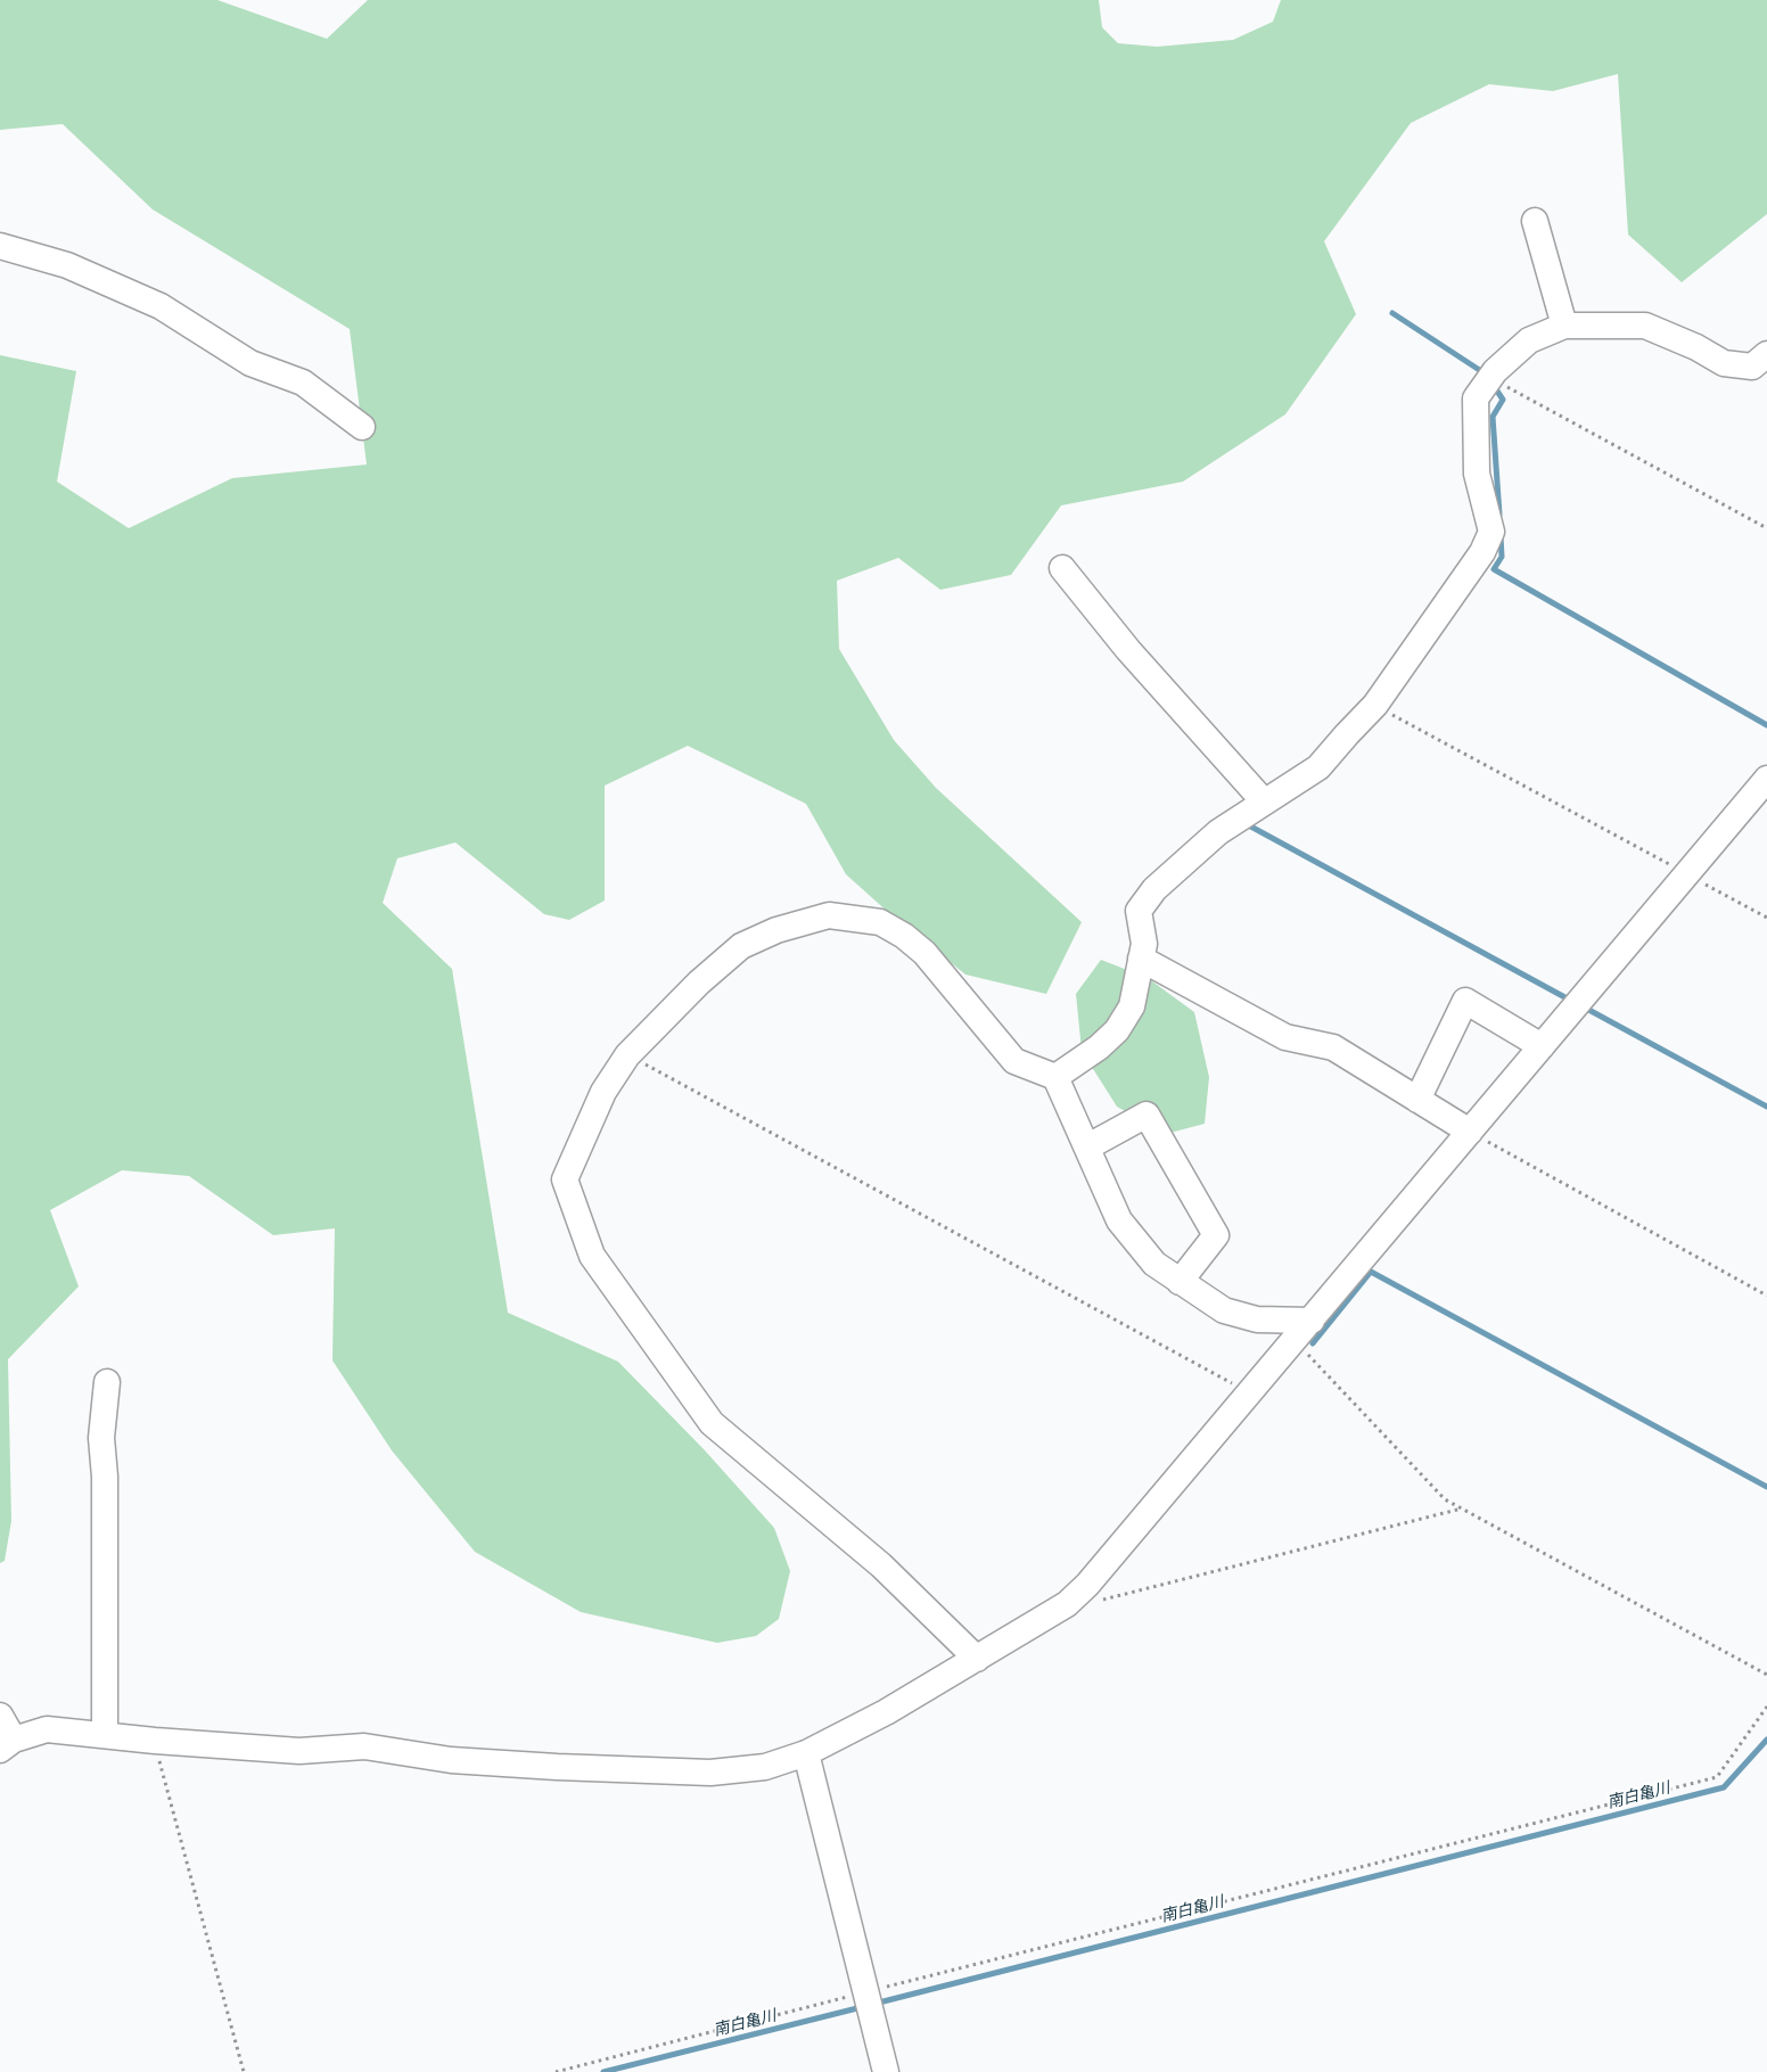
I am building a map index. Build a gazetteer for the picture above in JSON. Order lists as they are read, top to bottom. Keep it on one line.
{"water":["南白亀川"]}
